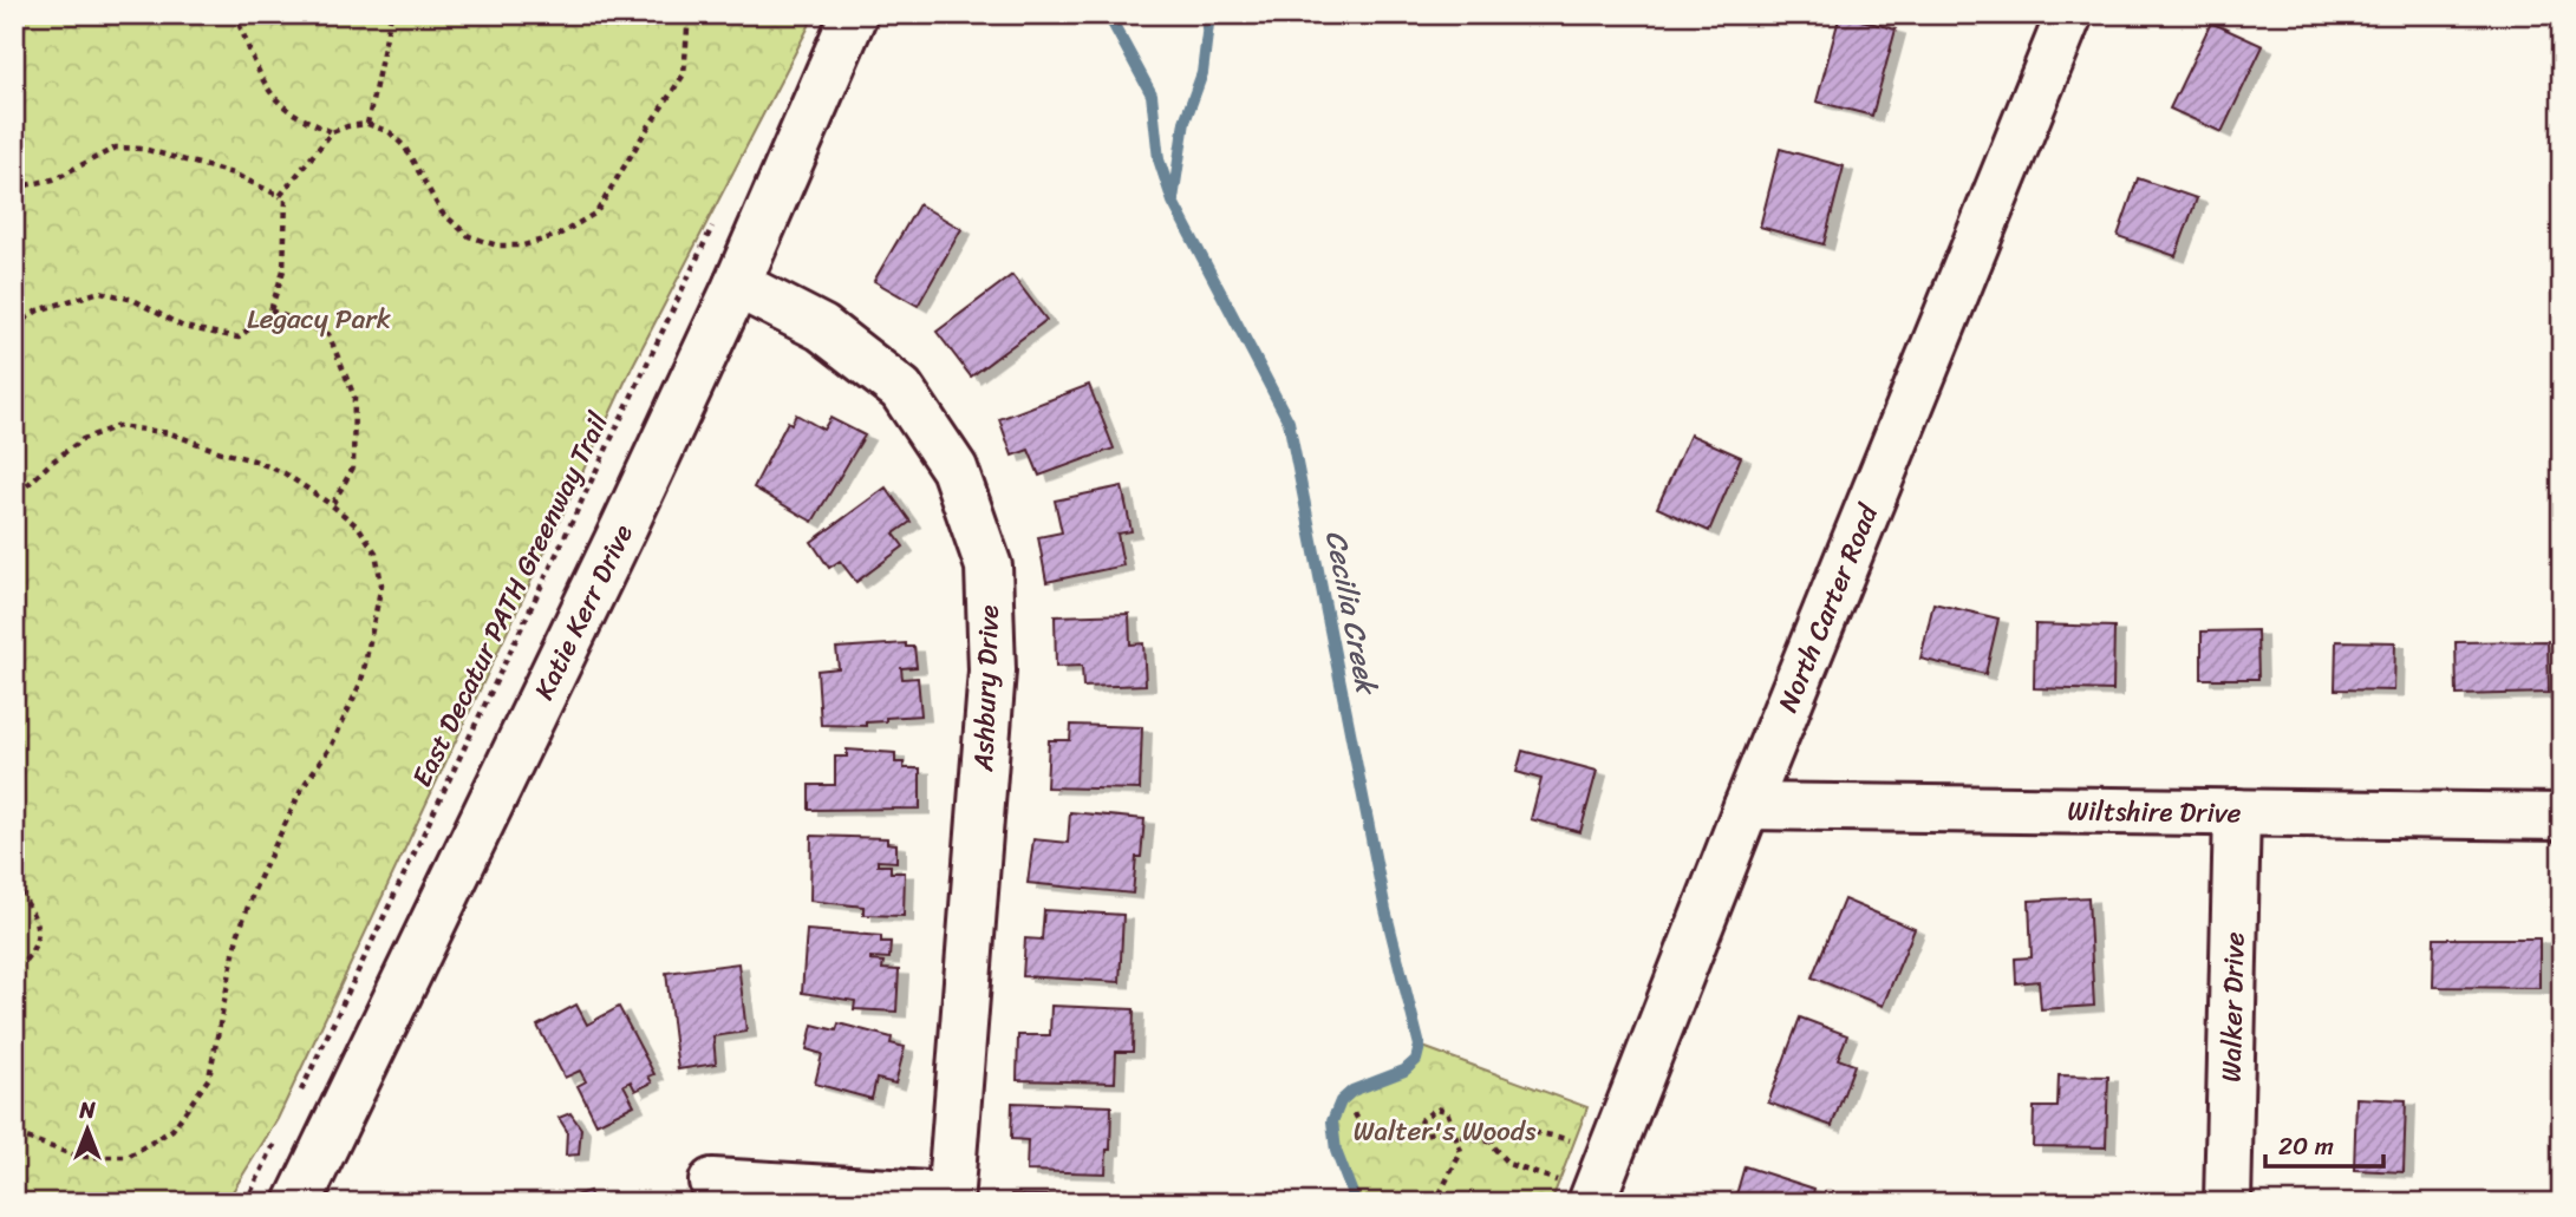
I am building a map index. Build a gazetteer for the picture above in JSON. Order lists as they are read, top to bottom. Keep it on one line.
{"streets":{"street":["North Carter Road","Katie Kerr Drive","Ashbury Drive","Wiltshire Drive","Walker Drive"],"path":["East Decatur PATH Greenway Trail"]},"crossings":[["North Carter Road","Wiltshire Drive"],["Katie Kerr Drive","Ashbury Drive"],["Wiltshire Drive","Walker Drive"]],"water":["Cecilia Creek"],"parks":["Legacy Park","Walter's Woods"],"scale_bar":"20 m","north":"top"}
